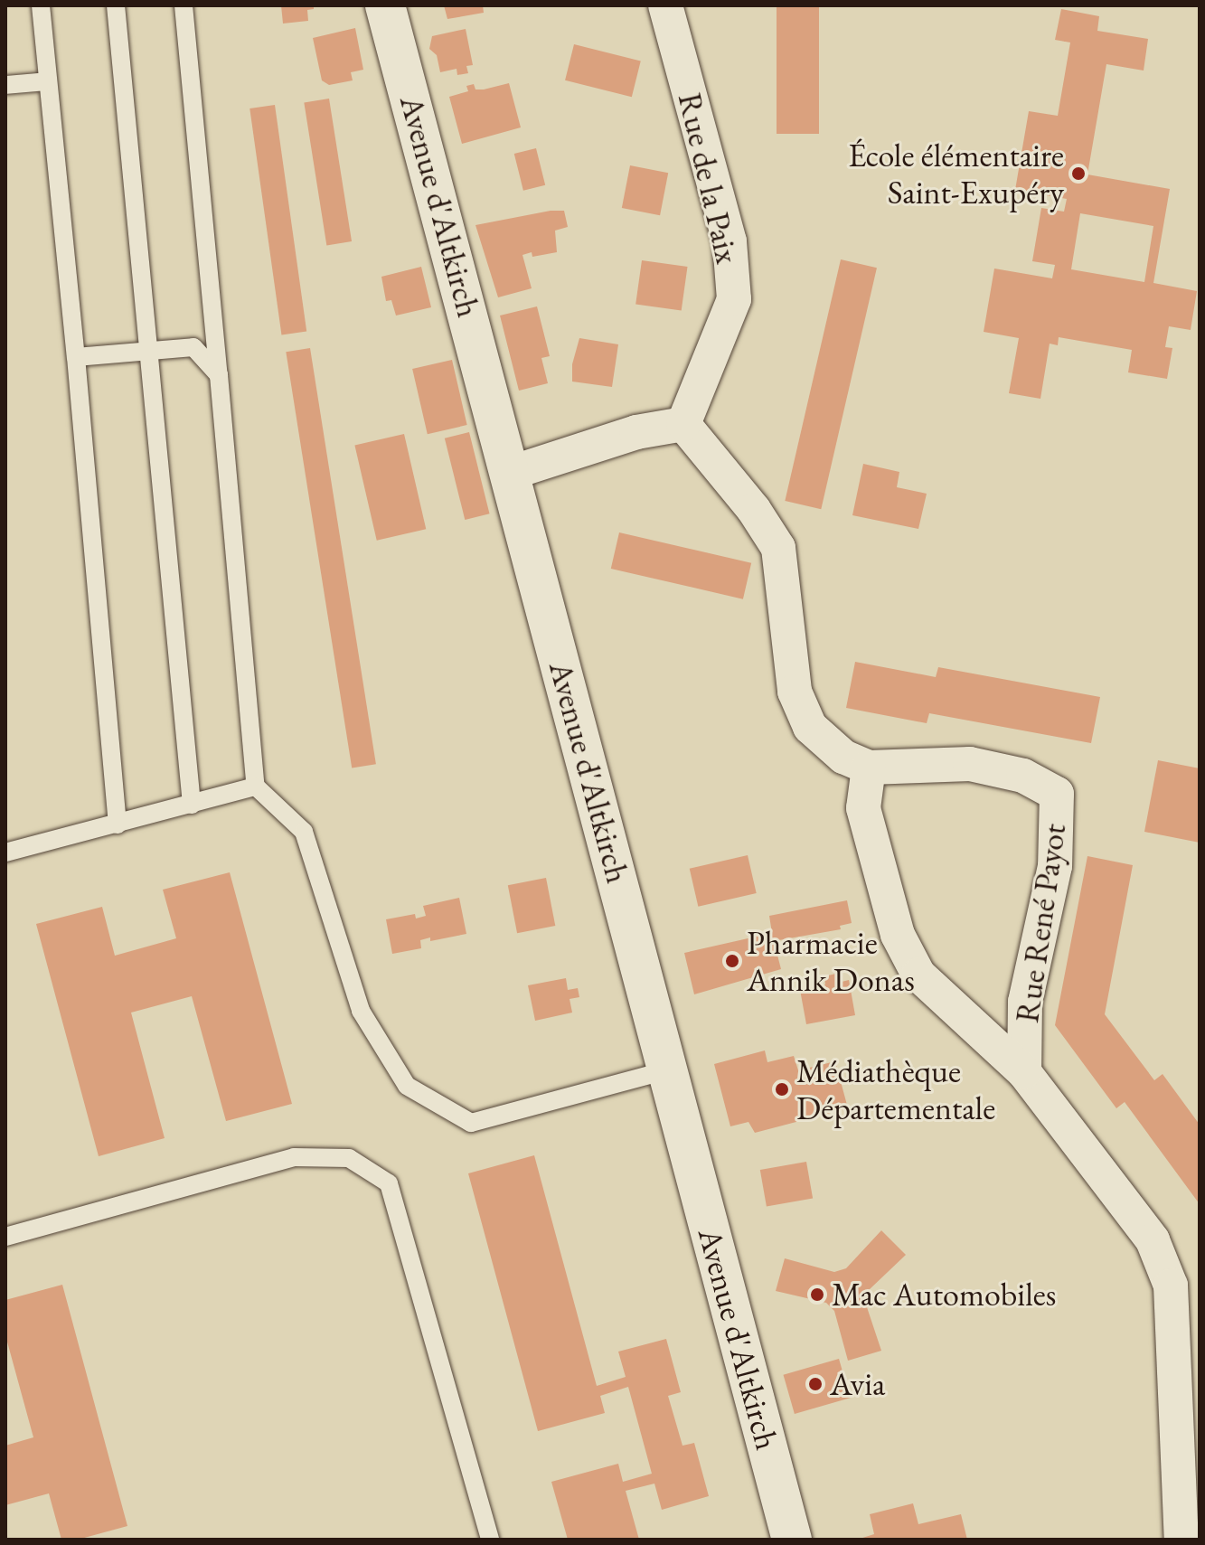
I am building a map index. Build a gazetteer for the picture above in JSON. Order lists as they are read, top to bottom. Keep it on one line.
{"streets":{"street":["Rue de la Paix","Avenue d'Altkirch","Rue René Payot"]},"crossings":[["Rue de la Paix","Rue René Payot"]],"places":["École élémentaire Saint-Exupéry","Pharmacie Annik Donas","Médiathèque Départementale","Mac Automobiles","Avia"]}
